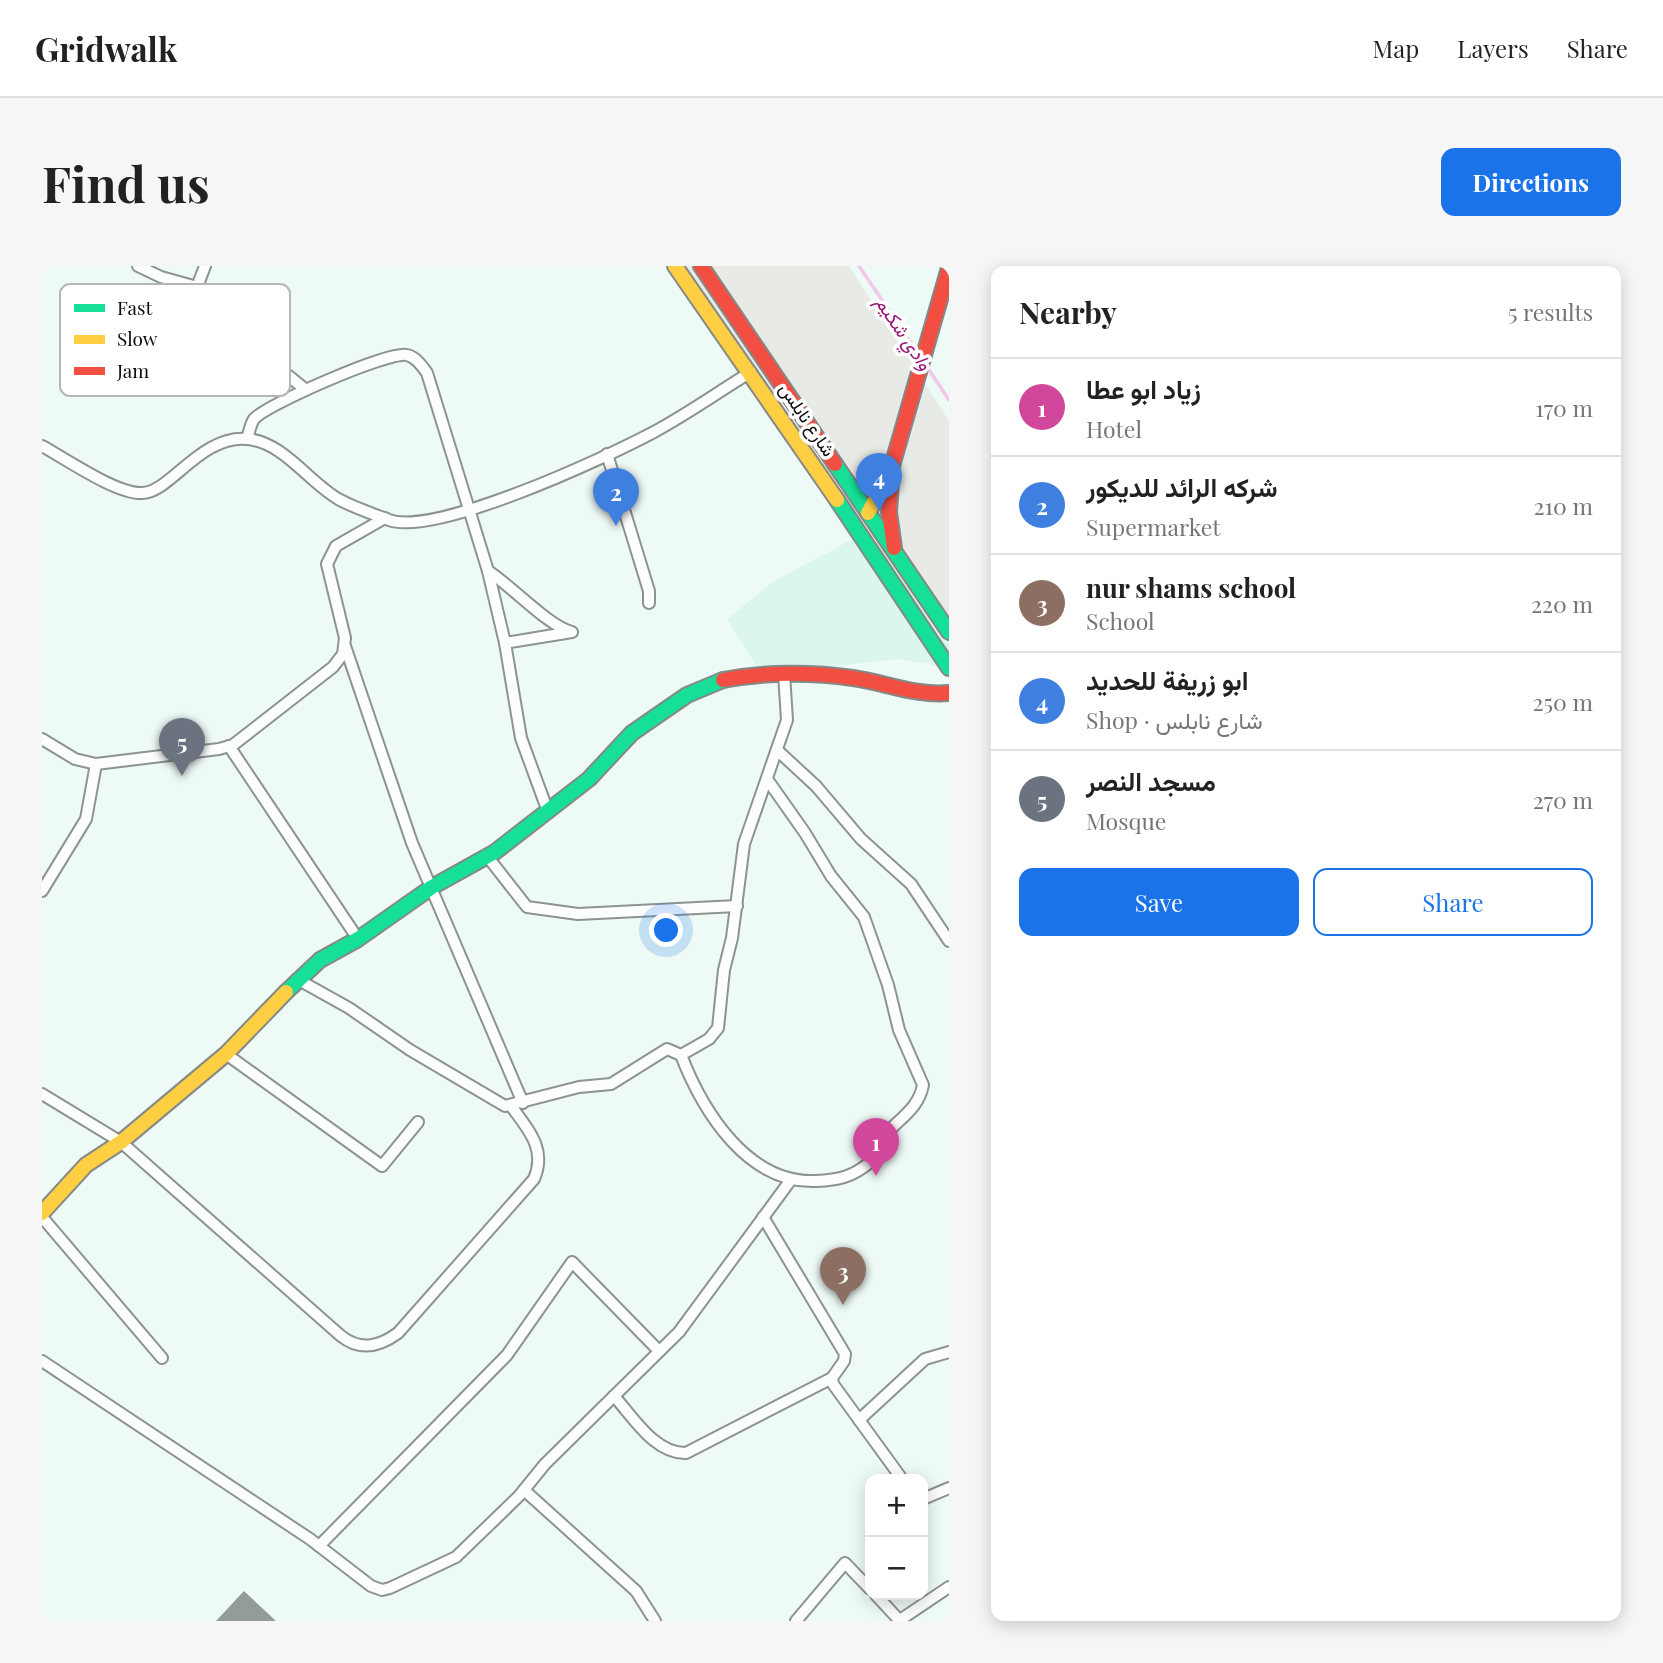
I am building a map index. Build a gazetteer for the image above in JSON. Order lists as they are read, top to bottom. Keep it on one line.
{"streets":{"street":["شارع نابلس"]},"water":["وادي شكيم"],"legend":["Fast","Slow","Jam"],"page":{"header":"Gridwalk","nav":["Map","Layers","Share"],"buttons":["Directions",["Save","Share"]],"title":"Find us","heading":["Nearby","5 results"],"list":[{"mark":"1","name":"زياد ابو عطا","note":"Hotel","value":"170 m"},{"mark":"2","name":"شركه الرائد للديكور","note":"Supermarket","value":"210 m"},{"mark":"3","name":"nur shams school","note":"School","value":"220 m"},{"mark":"4","name":"ابو زريفة للحديد","note":"Shop · شارع نابلس","value":"250 m"},{"mark":"5","name":"مسجد النصر","note":"Mosque","value":"270 m"}],"pins":["4","2","5","1","3"],"map_buttons":["+","−"]}}
